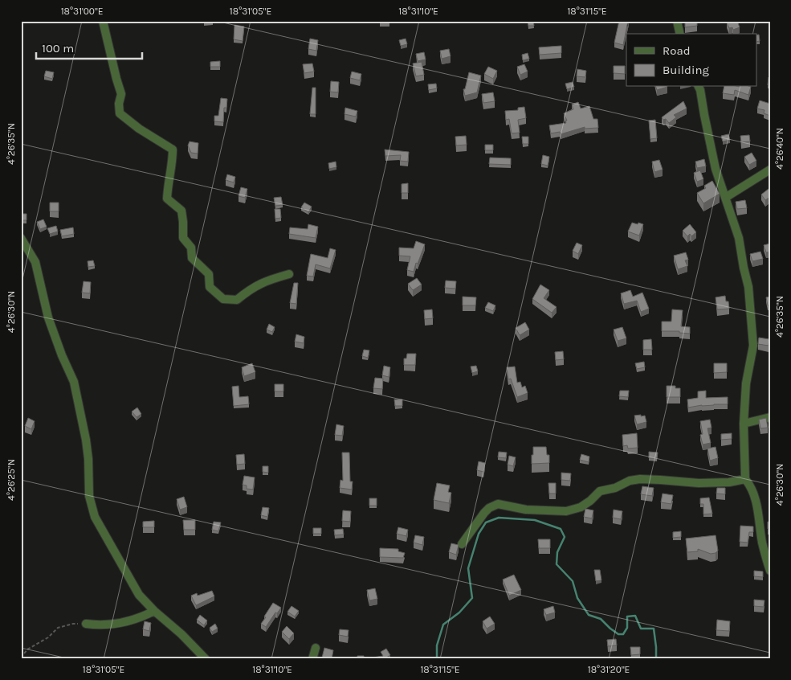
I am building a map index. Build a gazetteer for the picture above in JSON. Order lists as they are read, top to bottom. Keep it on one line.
{"legend":["Road","Building"],"scale_bar":"100 m","coordinates":["18°31'00\"E","18°31'05\"E","18°31'10\"E","18°31'15\"E","4°26'35\"N","4°26'40\"N","4°26'30\"N","4°26'25\"N","18°31'20\"E"]}
